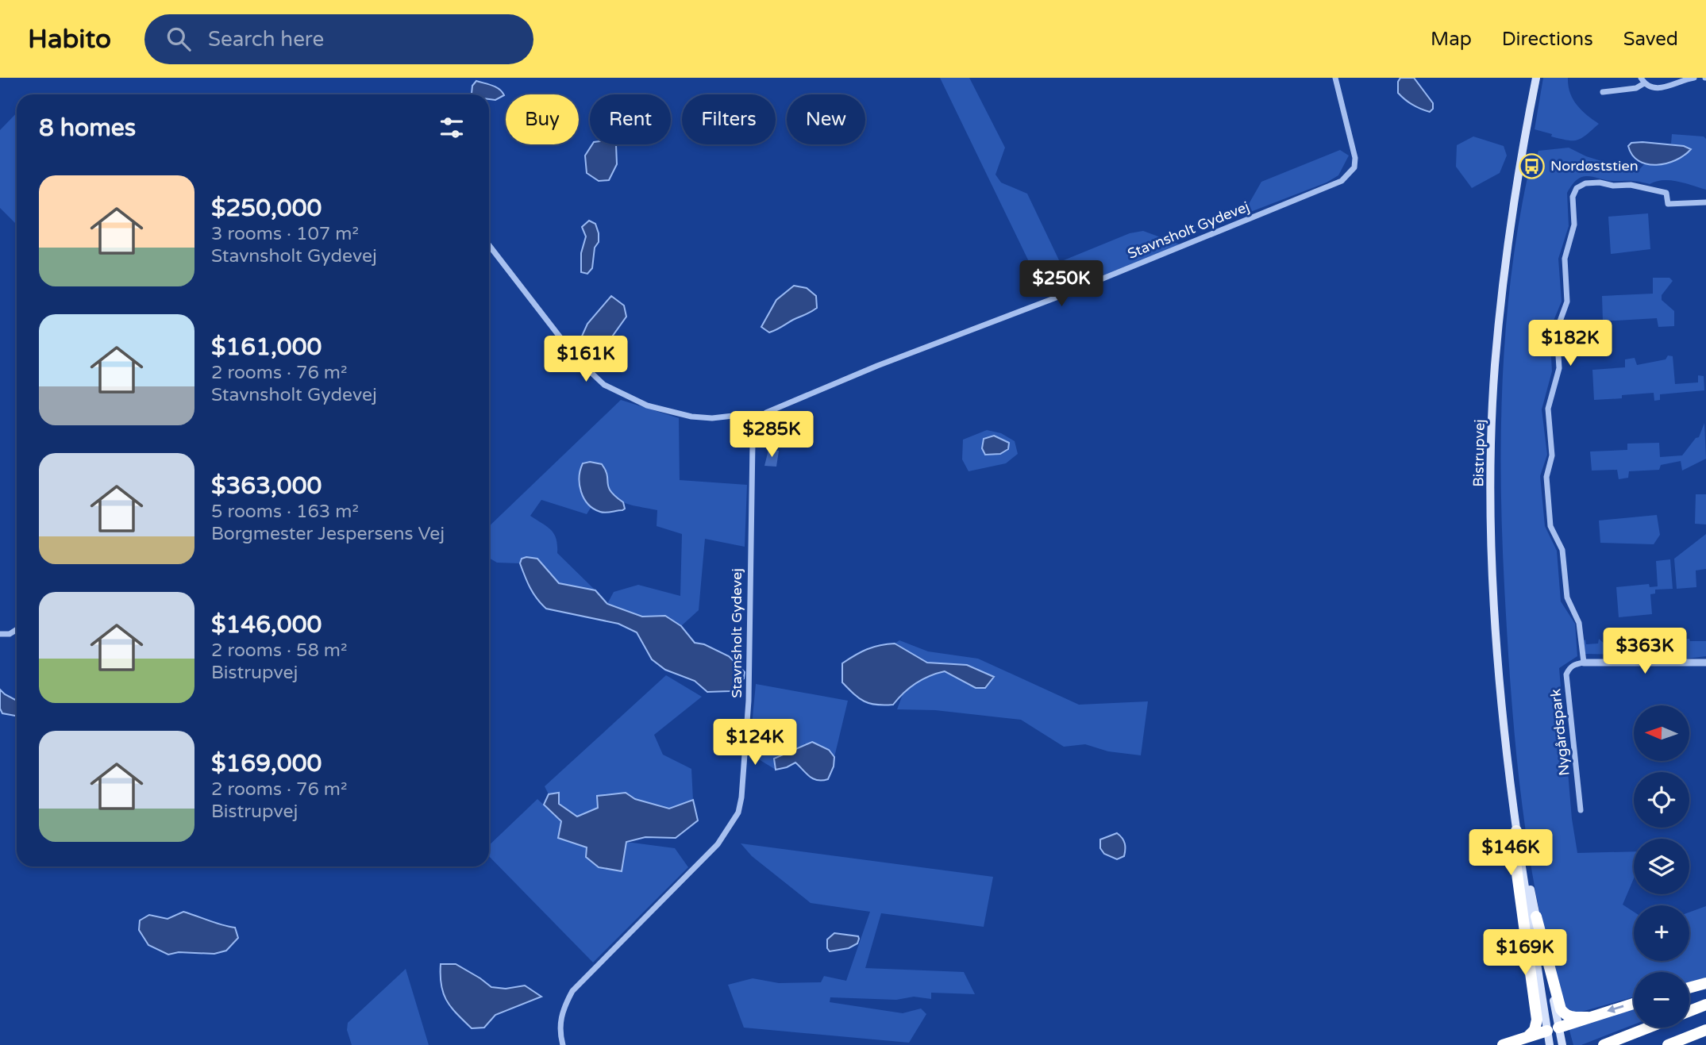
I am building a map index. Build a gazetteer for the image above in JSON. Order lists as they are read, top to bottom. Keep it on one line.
{"streets":{"main road":["Bistrupvej"],"street":["Stavnsholt Gydevej","Nygårdspark"]},"places":{"bus stop":["Nordøststien"]},"north":"left","page":{"header":"Habito","search":"Search here","nav":["Map","Directions","Saved"],"chip":["Buy","Rent","Filters","New"],"heading":"8 homes","list":[{"name":"$250,000","note":"3 rooms · 107 m² · Stavnsholt Gydevej"},{"name":"$161,000","note":"2 rooms · 76 m² · Stavnsholt Gydevej"},{"name":"$363,000","note":"5 rooms · 163 m² · Borgmester Jespersens Vej"},{"name":"$146,000","note":"2 rooms · 58 m² · Bistrupvej"},{"name":"$169,000","note":"2 rooms · 76 m² · Bistrupvej"}],"price":["$250K","$182K","$161K","$285K","$363K","$124K","$146K","$169K"],"map_buttons":["+","−"]}}
